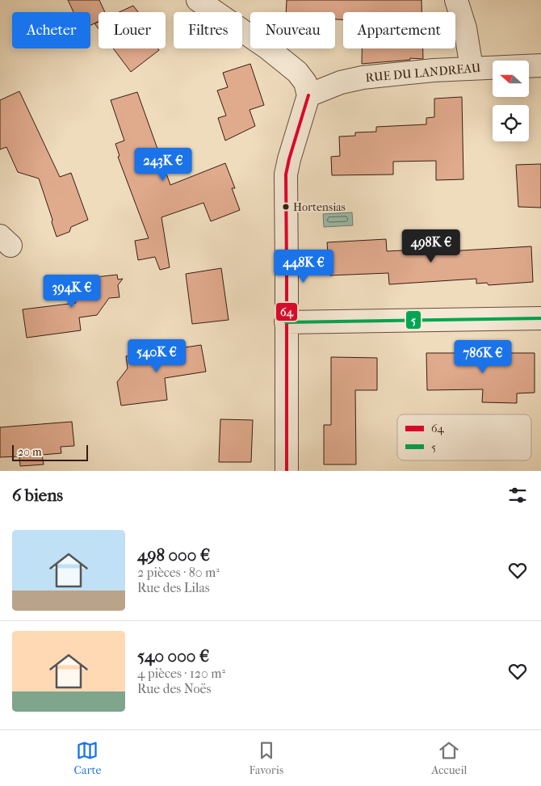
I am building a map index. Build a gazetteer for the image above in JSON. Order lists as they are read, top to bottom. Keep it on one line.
{"streets":{"street":["RUE DU LANDREAU"]},"places":["Hortensias"],"lines":["transit line 64","transit line 5"],"legend":["64","5"],"scale_bar":"20 m","north":"left","page":{"chip":["Acheter","Louer","Filtres","Nouveau","Appartement"],"price":["243K €","498K €","448K €","394K €","540K €","786K €"],"scale":"20 m","heading":"6 biens","list":[{"name":"498 000 €","note":"2 pièces · 80 m² · Rue des Lilas"},{"name":"540 000 €","note":"4 pièces · 120 m² · Rue des Noës"}],"tabs":["Carte","Favoris","Accueil"]}}
